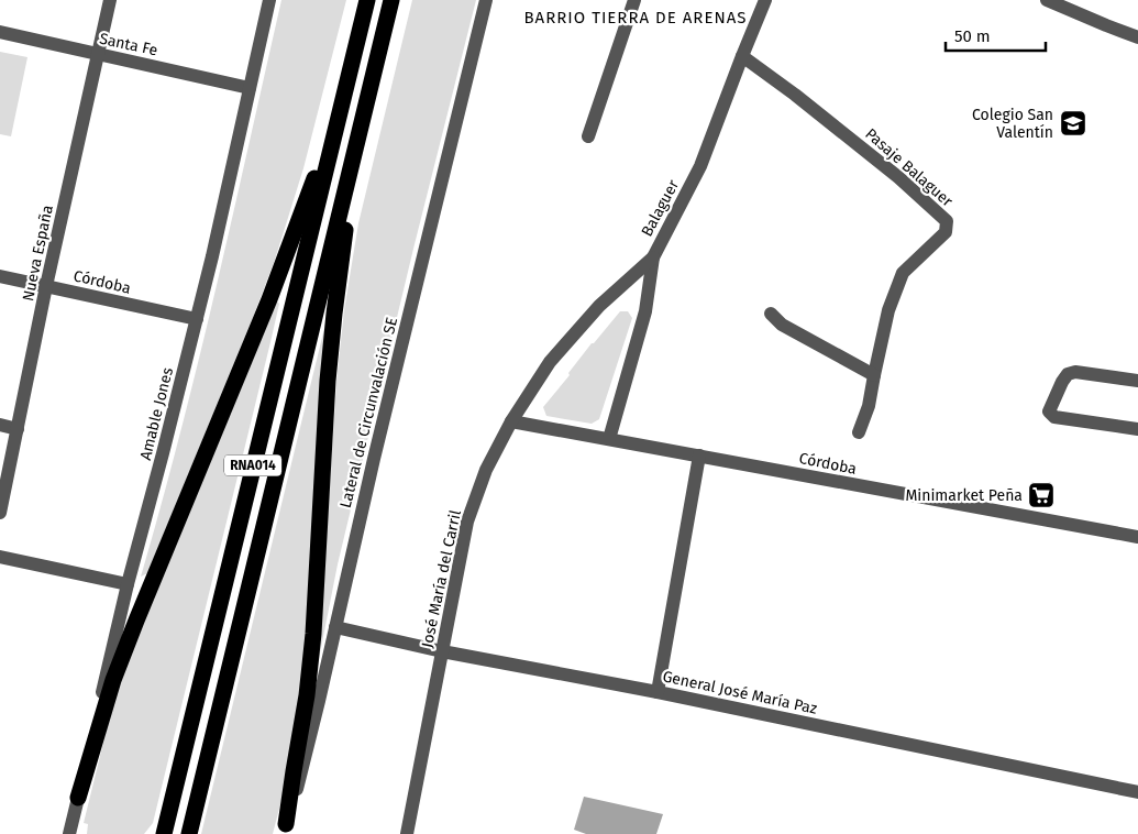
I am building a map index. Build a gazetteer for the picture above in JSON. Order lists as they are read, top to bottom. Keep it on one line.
{"streets":{"highway":["RNA014"],"street":["Santa Fe","Pasaje Balaguer","Balaguer","Nueva España","Córdoba","Lateral de Circunvalación SE","Amable Jones","José María del Carril","General José María Paz"]},"crossings":[["Santa Fe","Nueva España"],["Santa Fe","Amable Jones"],["Pasaje Balaguer","Balaguer"],["Balaguer","Córdoba"],["Balaguer","José María del Carril"],["Nueva España","Córdoba"],["Córdoba","Amable Jones"],["Córdoba","José María del Carril"],["Lateral de Circunvalación SE","General José María Paz"],["José María del Carril","General José María Paz"]],"districts":["BARRIO TIERRA DE ARENAS"],"places":{"school or university":["Colegio San Valentín"],"supermarket":["Minimarket Peña"]},"scale_bar":"50 m"}
